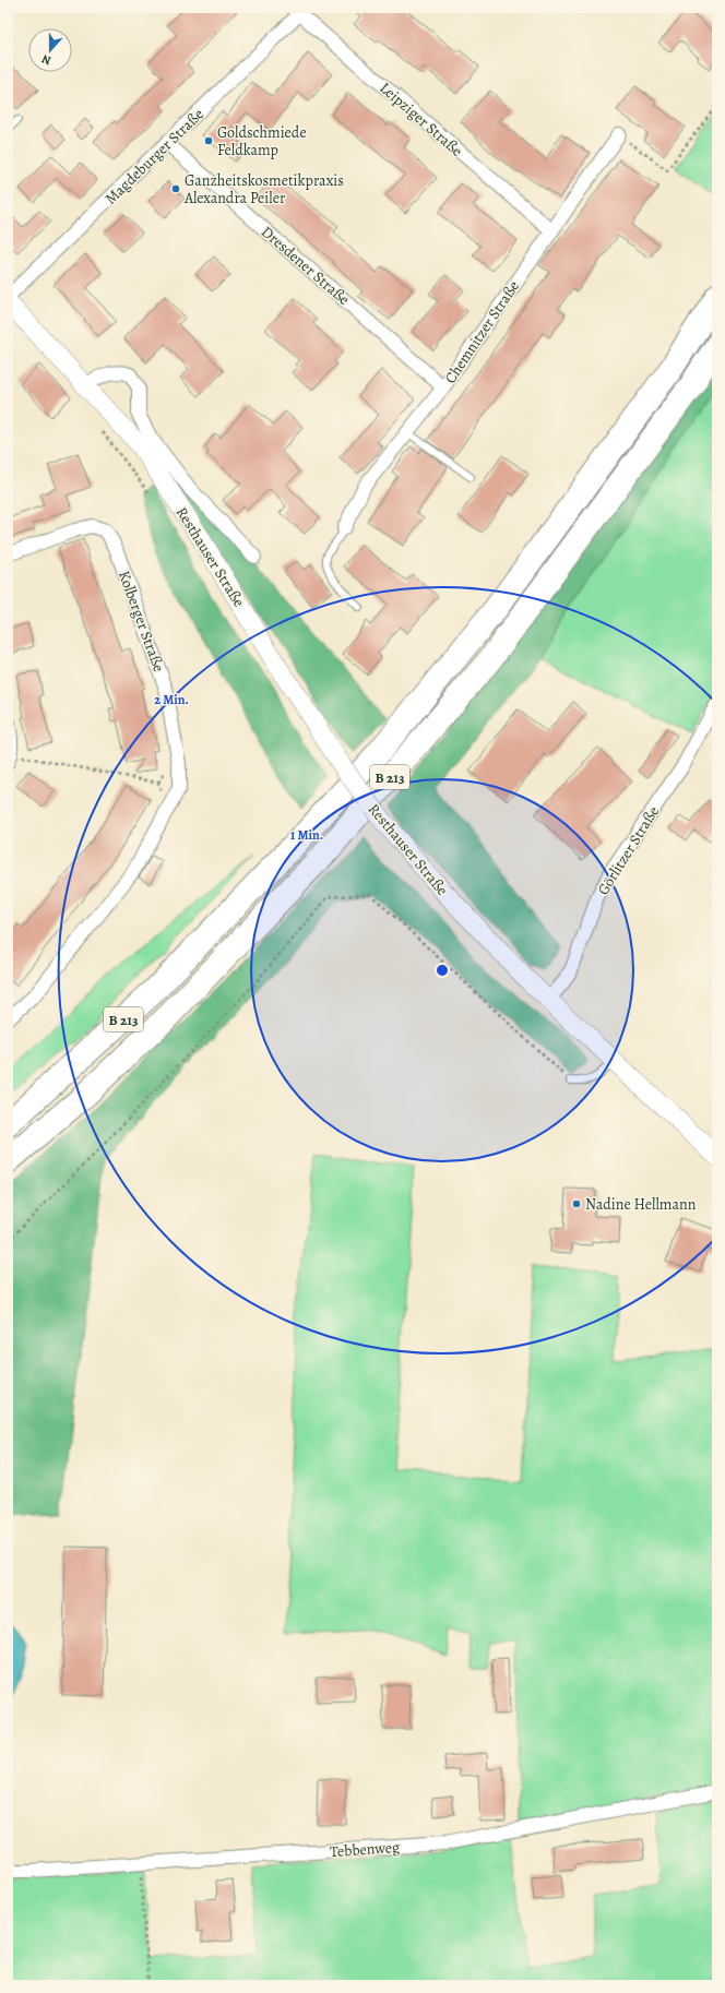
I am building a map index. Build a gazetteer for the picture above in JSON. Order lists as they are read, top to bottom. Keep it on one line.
{"streets":{"highway":["B 213"],"street":["Leipziger Straße","Magdeburger Straße","Dresdener Straße","Chemnitzer Straße","Resthauser Straße","Kolberger Straße","Görlitzer Straße","Tebbenweg"]},"crossings":[["Leipziger Straße","Magdeburger Straße"],["Leipziger Straße","Chemnitzer Straße"],["Magdeburger Straße","Dresdener Straße"],["Dresdener Straße","Chemnitzer Straße"],["Resthauser Straße","Görlitzer Straße"]],"places":["Goldschmiede Feldkamp","Ganzheitskosmetikpraxis Alexandra Peiler","Nadine Hellmann"],"north":"bottom","rings":["2 Min.","1 Min."]}
